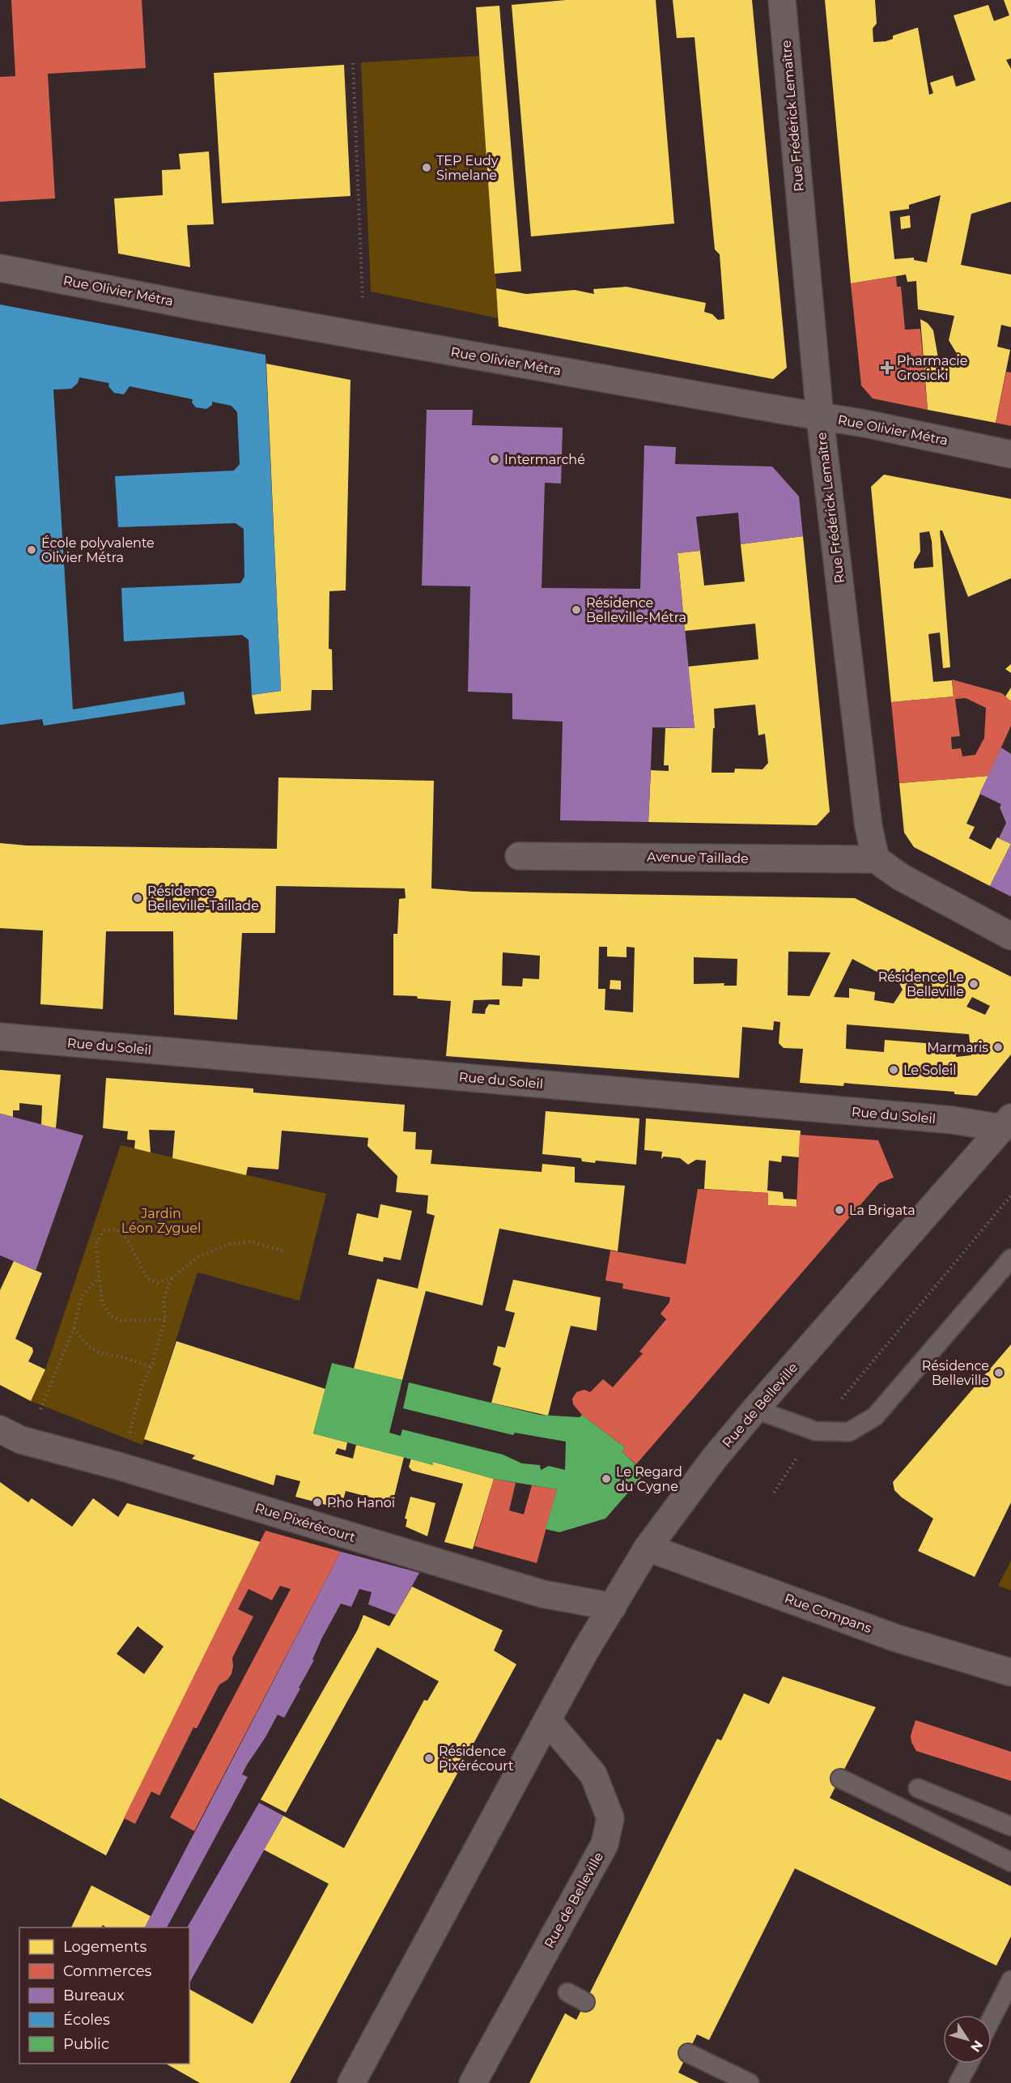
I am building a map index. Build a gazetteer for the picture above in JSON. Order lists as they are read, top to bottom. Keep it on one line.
{"streets":{"street":["Rue Frédérick Lemaître","Rue Olivier Métra","Avenue Taillade","Rue du Soleil","Rue de Belleville","Rue Pixérécourt","Rue Compans"]},"crossings":[["Rue Frédérick Lemaître","Rue Olivier Métra"],["Rue Frédérick Lemaître","Avenue Taillade"],["Rue du Soleil","Rue de Belleville"],["Rue de Belleville","Rue Pixérécourt"],["Rue de Belleville","Rue Compans"]],"parks":["Jardin Léon Zyguel"],"places":{"other":["TEP Eudy Simelane","Intermarché","École polyvalente Olivier Métra","Résidence Belleville-Métra","Résidence Belleville-Taillade","Résidence Le Belleville","Marmaris","Le Soleil","La Brigata","Résidence Belleville","Le Regard du Cygne","Pho Hanoï","Résidence Pixérécourt"],"health":["Pharmacie Grosicki"]},"legend":["Logements","Commerces","Bureaux","Écoles","Public"],"north":"bottom right"}
